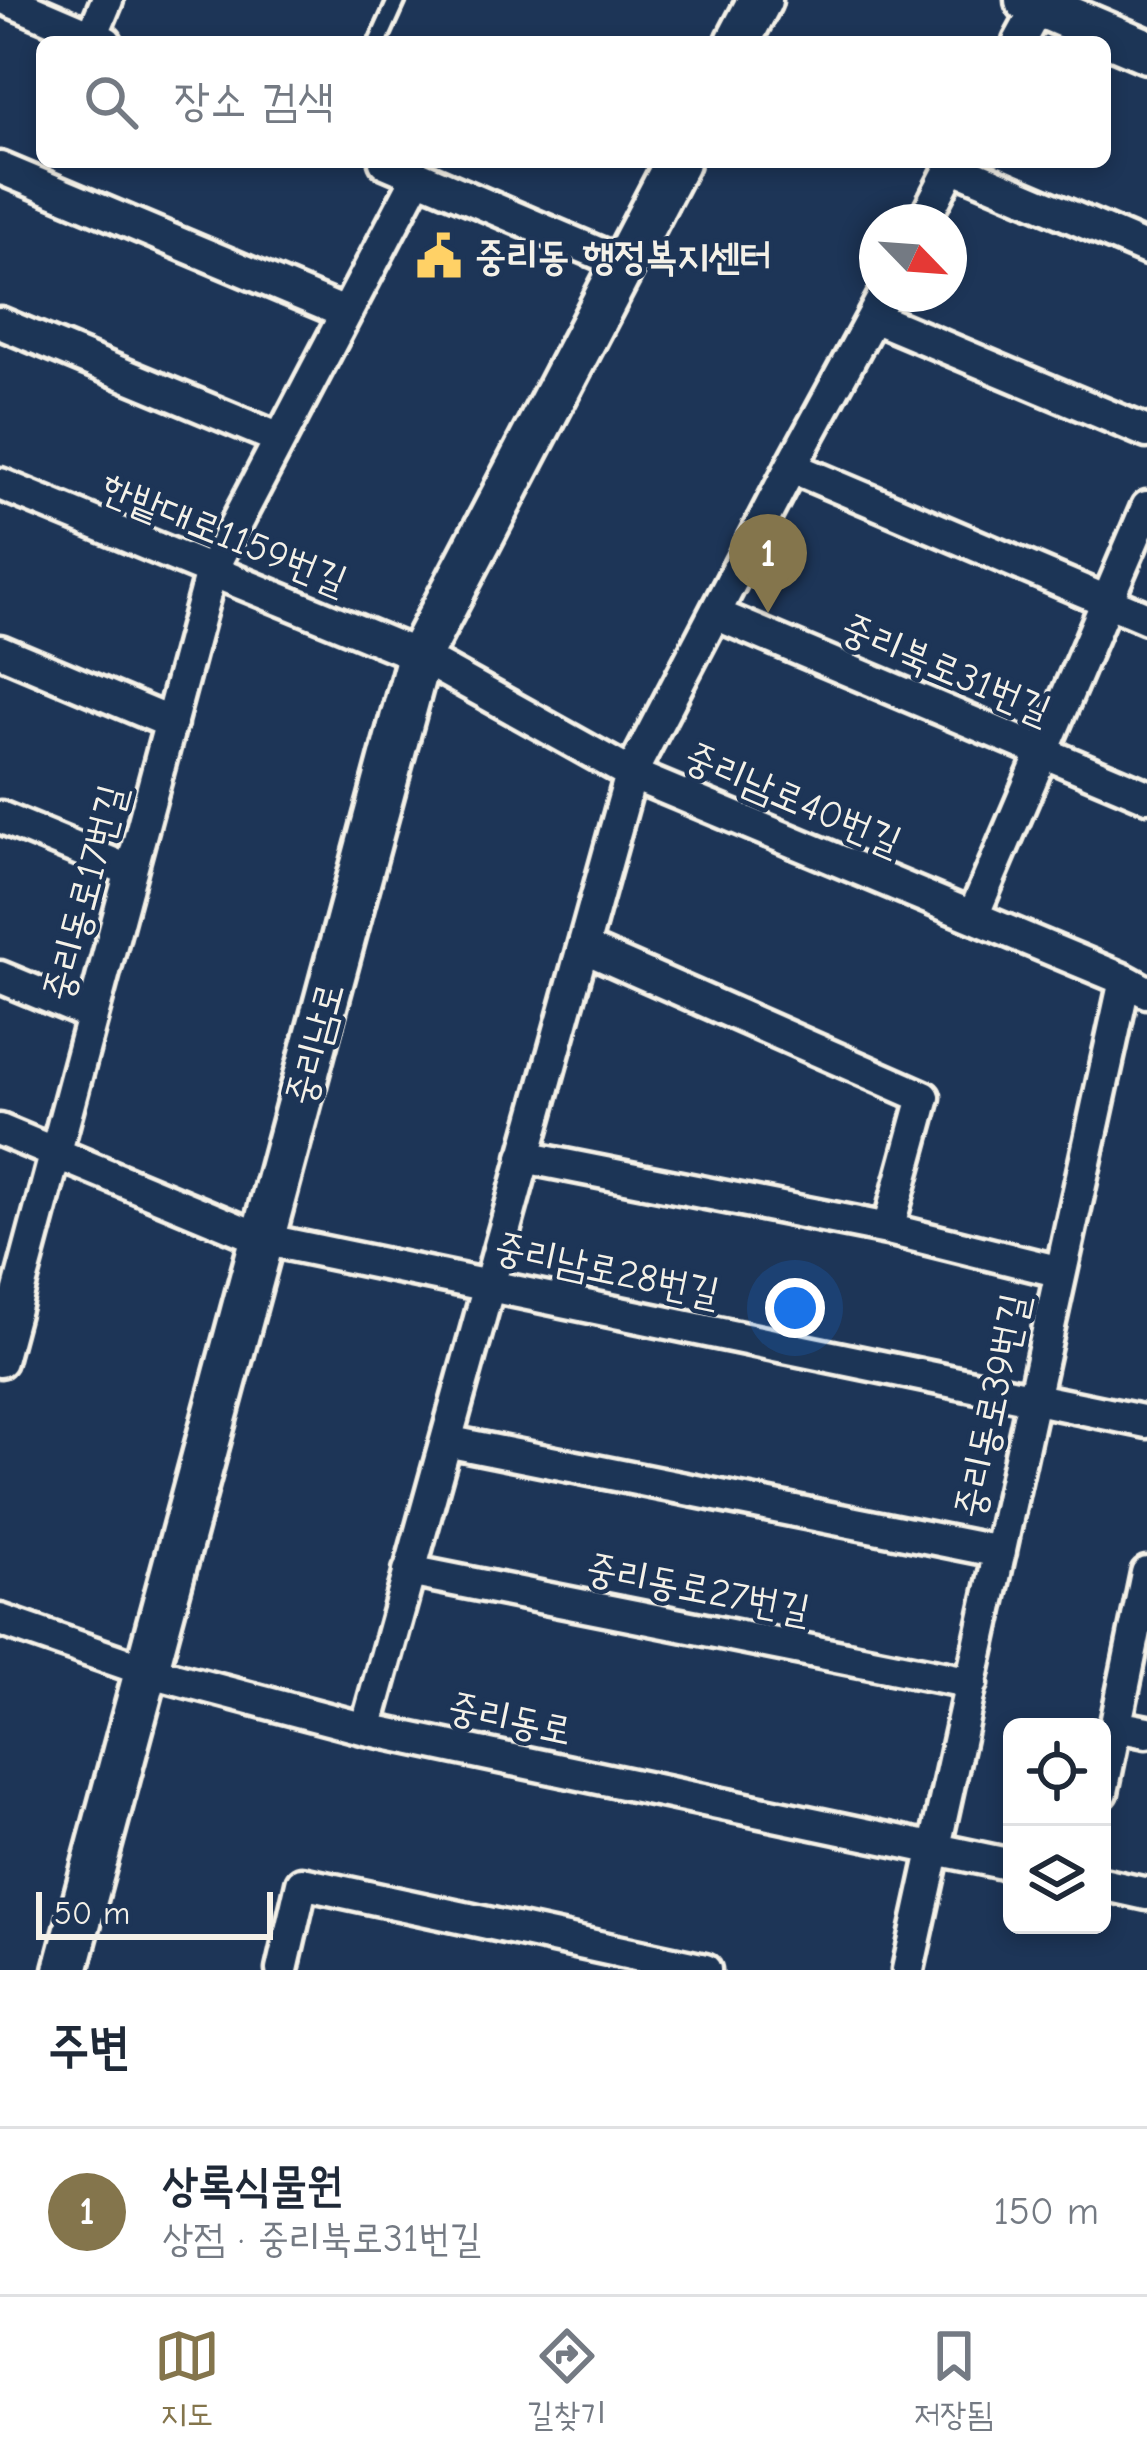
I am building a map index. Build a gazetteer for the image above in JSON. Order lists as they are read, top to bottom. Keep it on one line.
{"streets":{"main road":["중리남로"],"street":["한밭대로1159번길","중리북로31번길","중리남로40번길","중리동로17번길","중리남로28번길","중리동로39번길","중리동로27번길","중리동로"]},"crossings":[["한밭대로1159번길","중리남로40번길"],["한밭대로1159번길","중리동로17번길"],["한밭대로1159번길","중리남로"],["중리남로40번길","중리남로"],["중리남로40번길","중리동로39번길"],["중리동로17번길","중리남로28번길"],["중리남로","중리남로28번길"],["중리남로","중리동로"],["중리남로28번길","중리동로39번길"],["중리동로39번길","중리동로27번길"],["중리동로39번길","중리동로"]],"places":{"public building":["중리동 행정복지센터"]},"scale_bar":"50 m","north":"bottom right","page":{"search":"장소 검색","pins":"1","scale":"50 m","heading":"주변","list":[{"mark":"1","name":"상록식물원","note":"상점 · 중리북로31번길","value":"150 m"}],"nav":["지도","길찾기","저장됨"]}}
